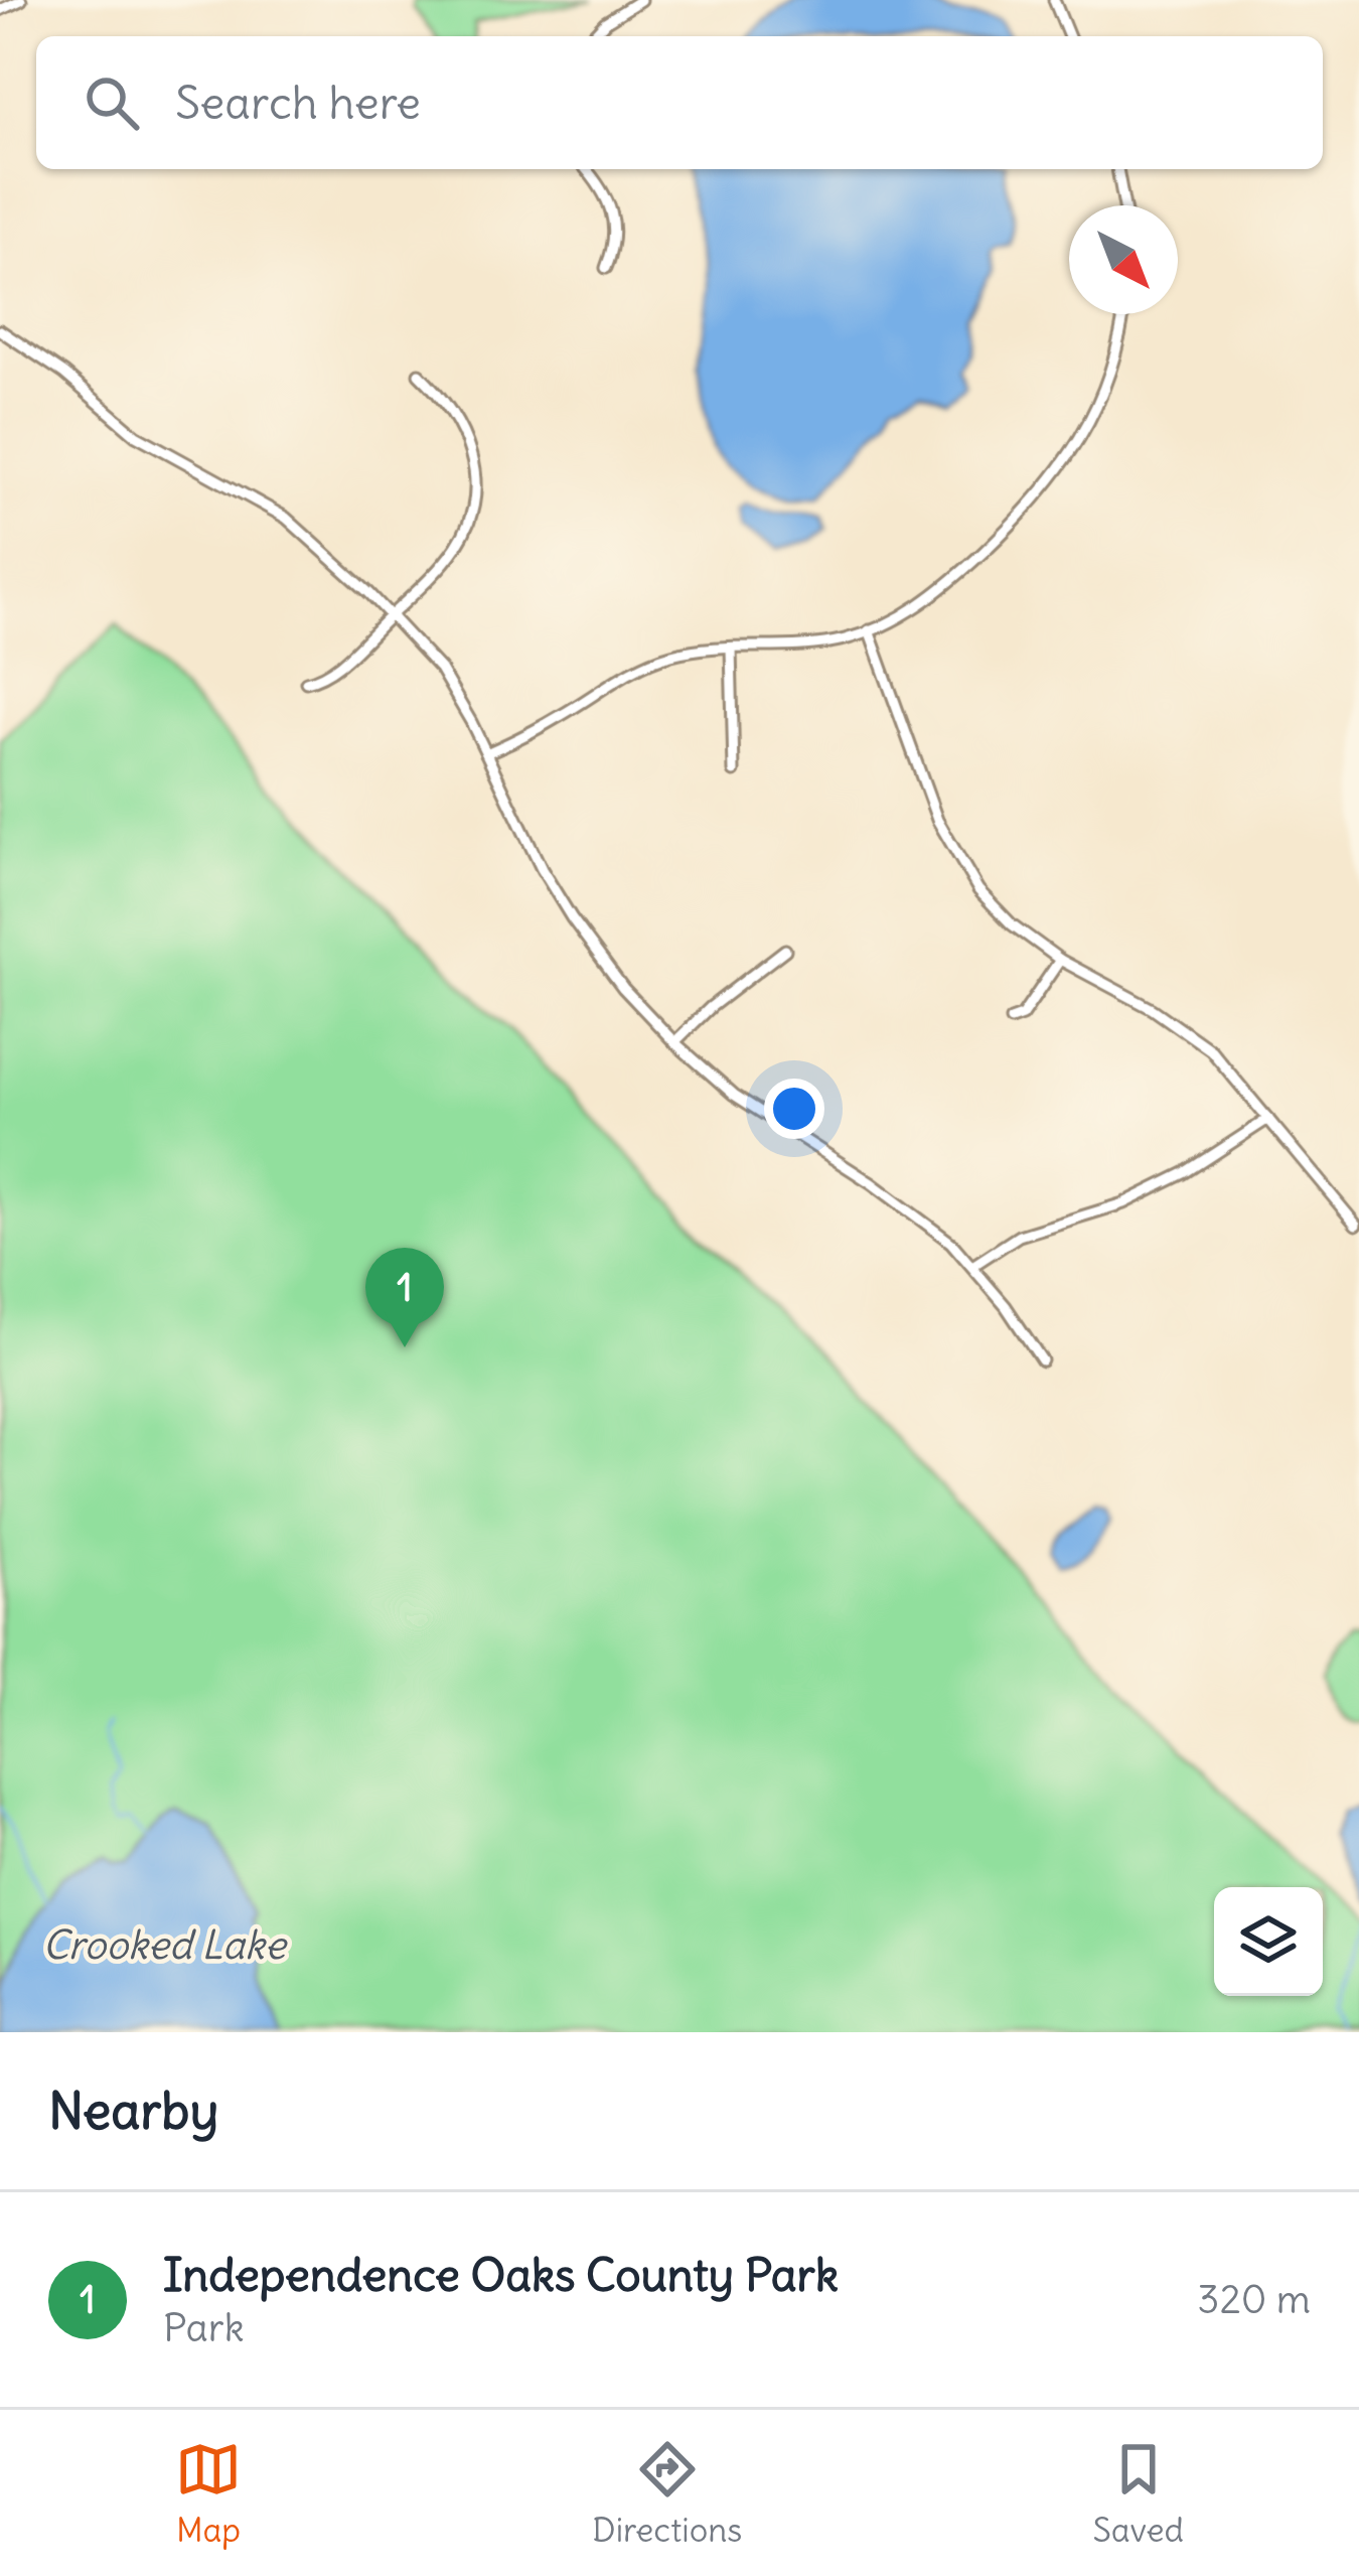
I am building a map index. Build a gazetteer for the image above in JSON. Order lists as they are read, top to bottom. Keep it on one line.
{"water":["Crooked Lake"],"north":"bottom right","page":{"search":"Search here","pins":"1","heading":"Nearby","list":[{"mark":"1","name":"Independence Oaks County Park","note":"Park","value":"320 m"}],"nav":["Map","Directions","Saved"]}}
